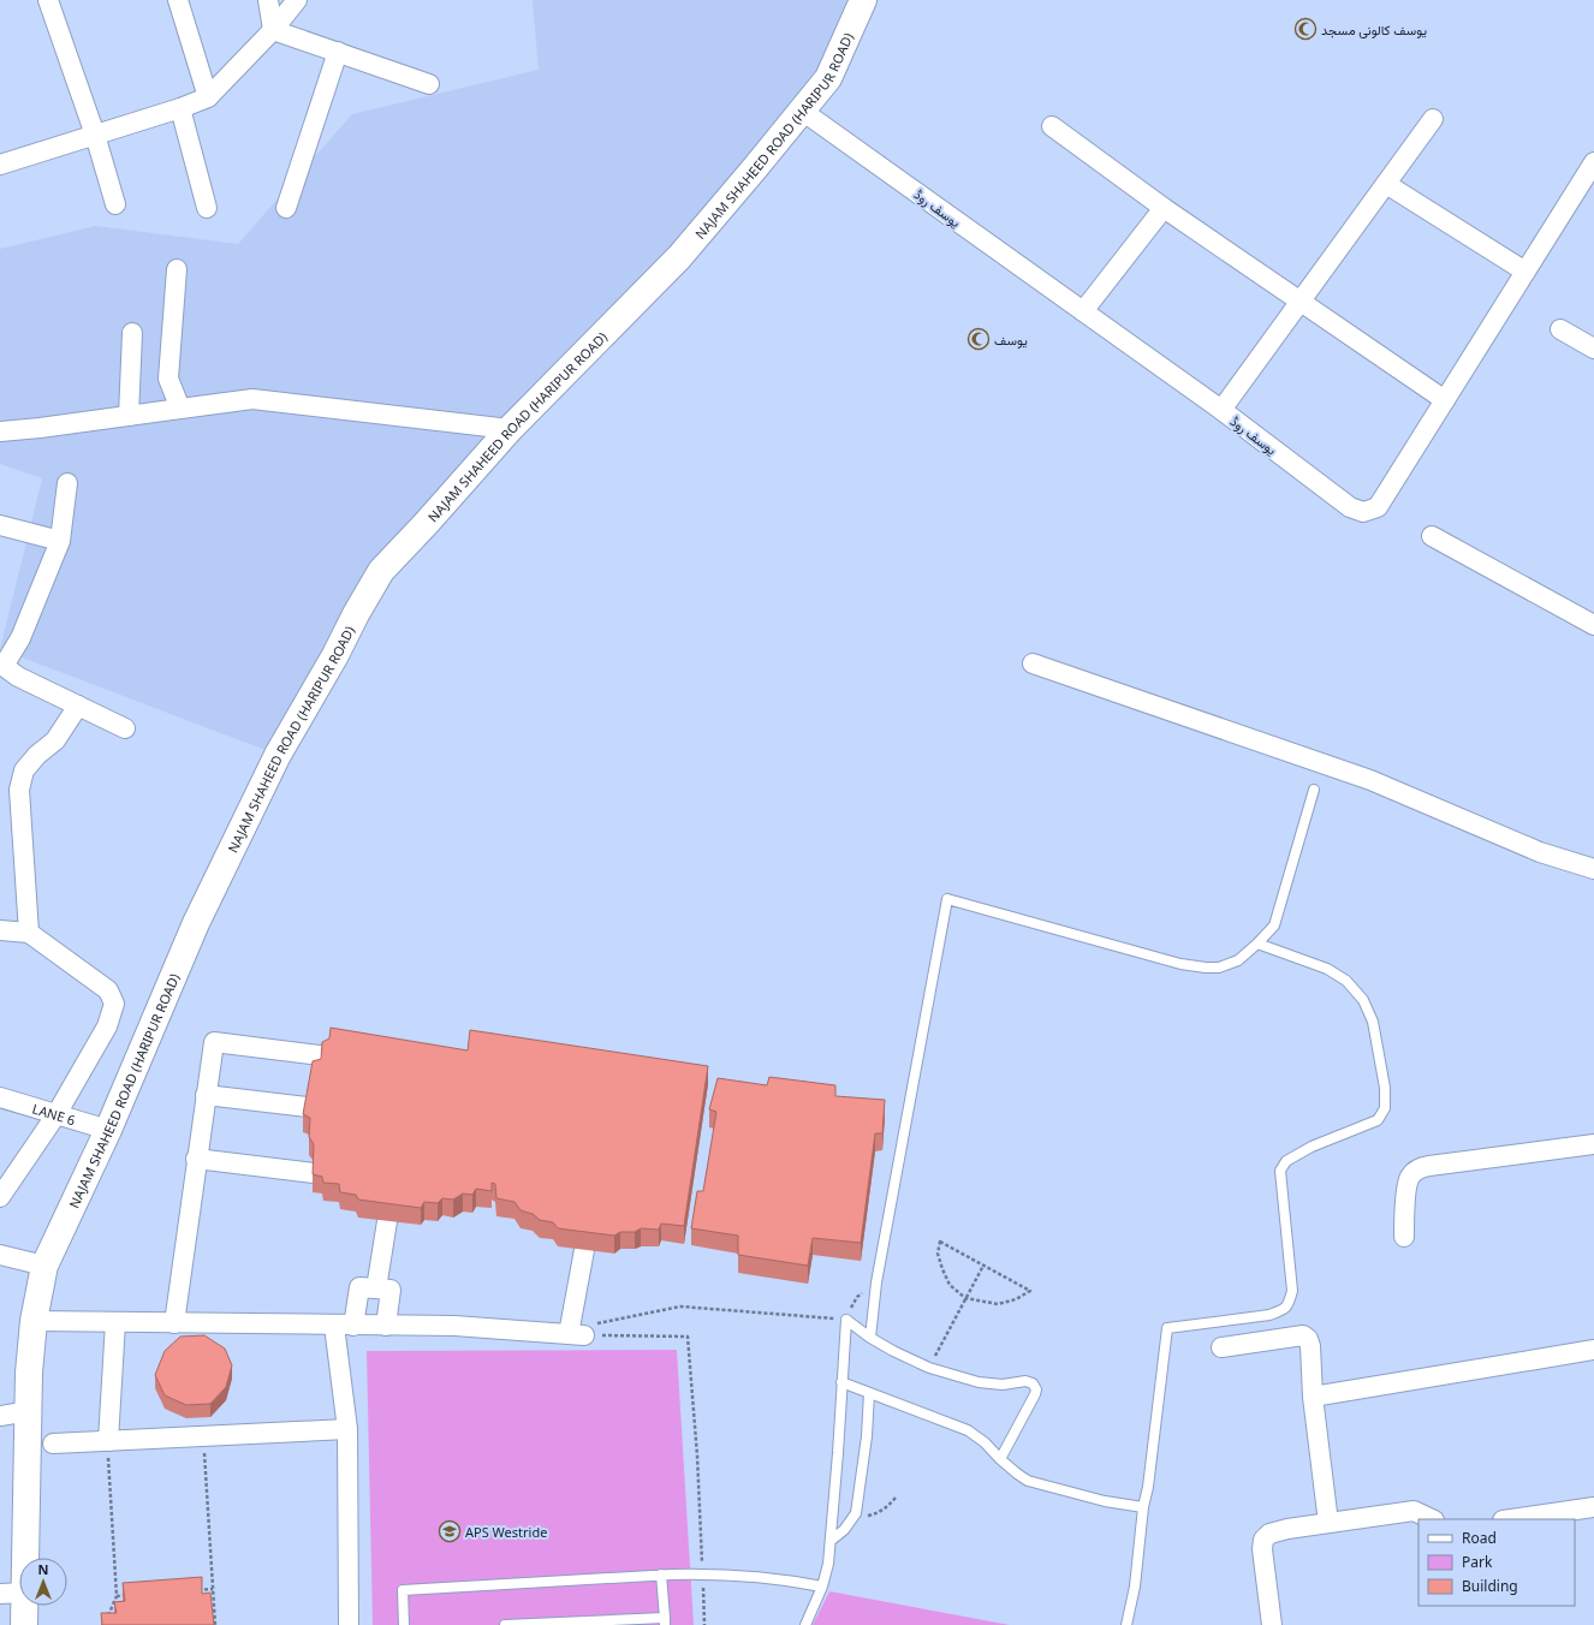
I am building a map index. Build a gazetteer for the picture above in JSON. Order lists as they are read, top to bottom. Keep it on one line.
{"streets":{"main road":["NAJAM SHAHEED ROAD (HARIPUR ROAD)"],"street":["یوسف روڈ","LANE 6"]},"crossings":[["NAJAM SHAHEED ROAD (HARIPUR ROAD)","یوسف روڈ"],["NAJAM SHAHEED ROAD (HARIPUR ROAD)","LANE 6"]],"places":{"mosque":["یوسف کالونی مسجد","یوسف"],"school or university":["APS Westride"]},"legend":["Road","Park","Building"],"north":"top"}
